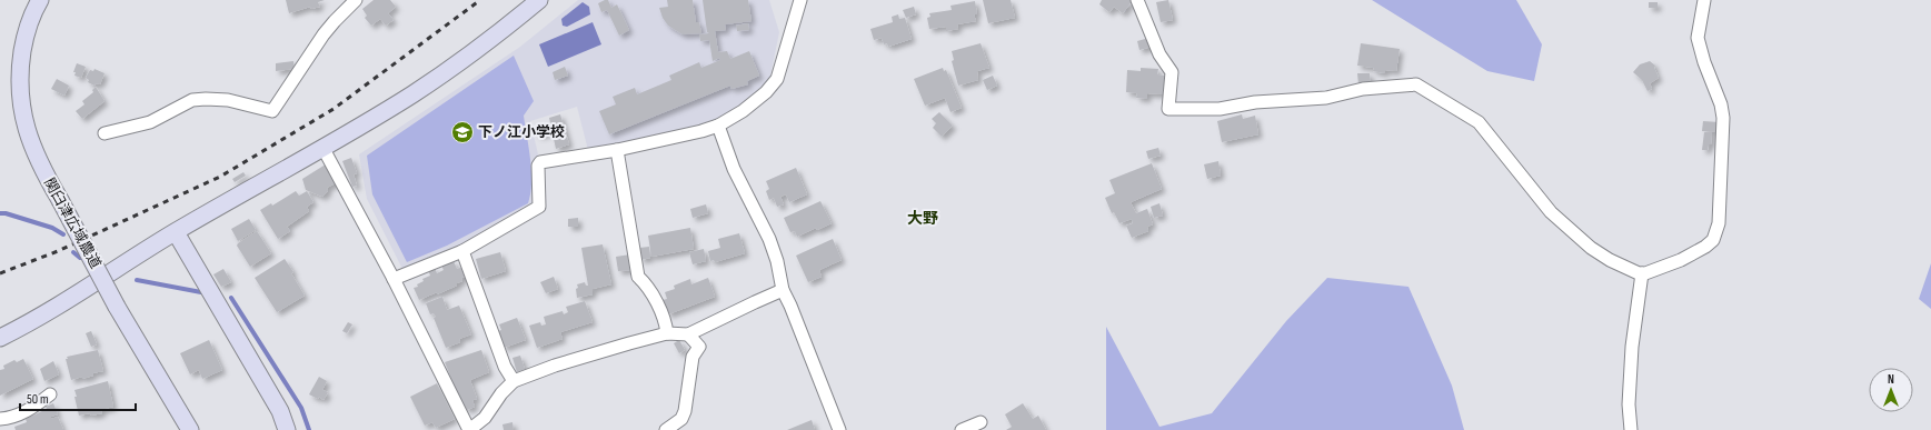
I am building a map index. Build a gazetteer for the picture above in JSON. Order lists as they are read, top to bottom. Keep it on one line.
{"streets":{"street":["関臼津広域農道"]},"districts":["大野"],"places":{"school or university":["下ノ江小学校"]},"scale_bar":"50 m","north":"top"}
